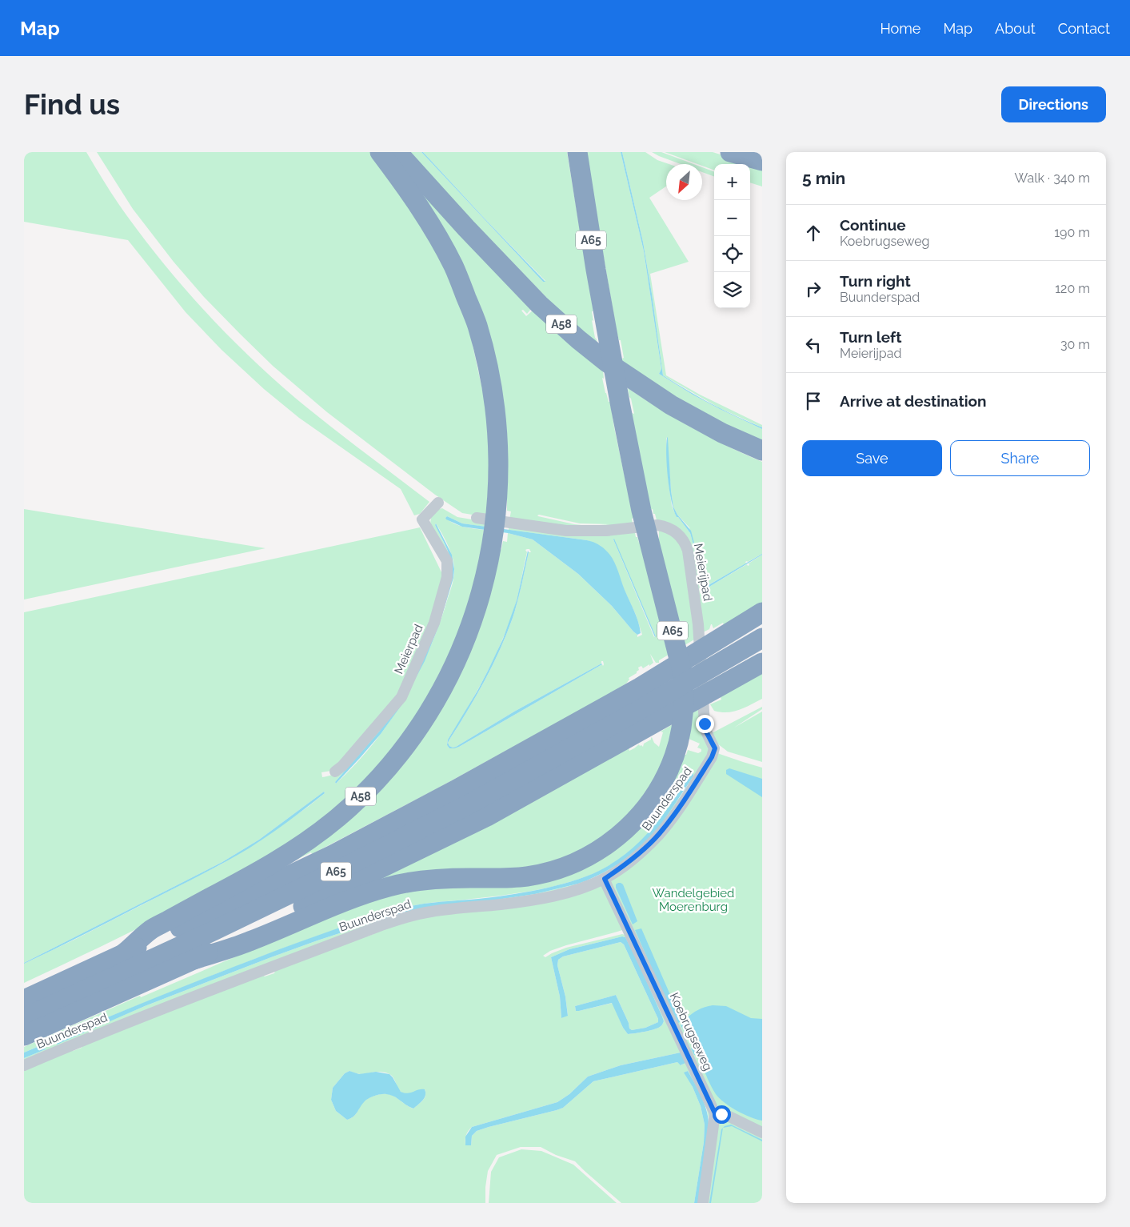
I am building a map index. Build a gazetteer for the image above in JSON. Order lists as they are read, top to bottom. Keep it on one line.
{"streets":{"highway":["A65","A58"],"street":["Meierijpad","Meierpad","Buunderspad","Koebrugseweg"]},"crossings":[["A65","A58"],["Meierijpad","Buunderspad"],["Buunderspad","Koebrugseweg"]],"parks":["Wandelgebied Moerenburg"],"north":"bottom left","page":{"header":"Map","nav":["Home","Map","About","Contact"],"buttons":["Directions",["Save","Share"]],"title":"Find us","heading":["5 min","Walk · 340 m"],"map_buttons":["+","−"],"list":[["Continue","Koebrugseweg","190 m"],["Turn right","Buunderspad","120 m"],["Turn left","Meierijpad","30 m"],"Arrive at destination"]}}
